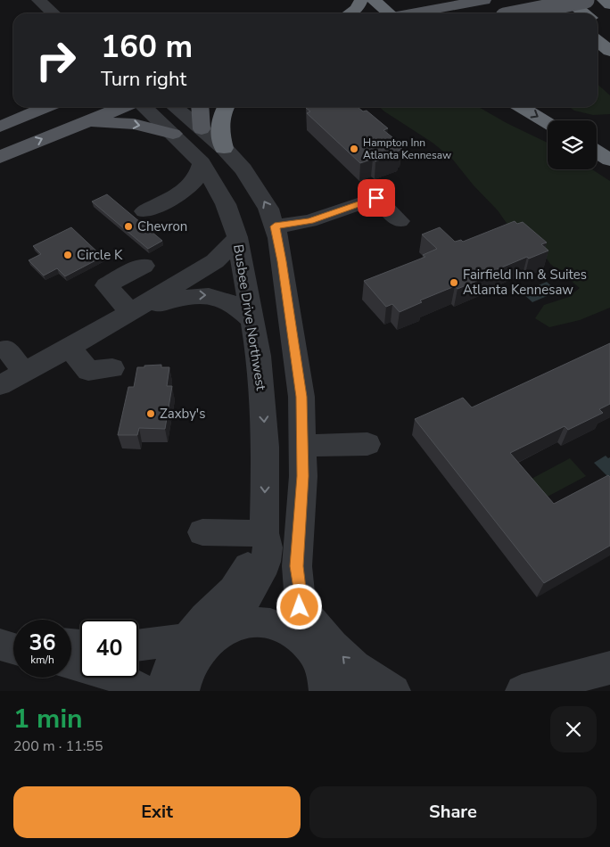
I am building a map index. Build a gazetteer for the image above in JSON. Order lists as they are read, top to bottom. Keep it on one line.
{"streets":{"street":["Busbee Drive Northwest"]},"places":["Hampton Inn Atlanta Kennesaw","Chevron","Circle K","Fairfield Inn & Suites Atlanta Kennesaw","Zaxby's"],"page":{"turn":["160 m","Turn right"],"speed":"36 km/h","limit":"40","heading":["1 min","200 m · 11:55"],"buttons":["Exit","Share"]}}
